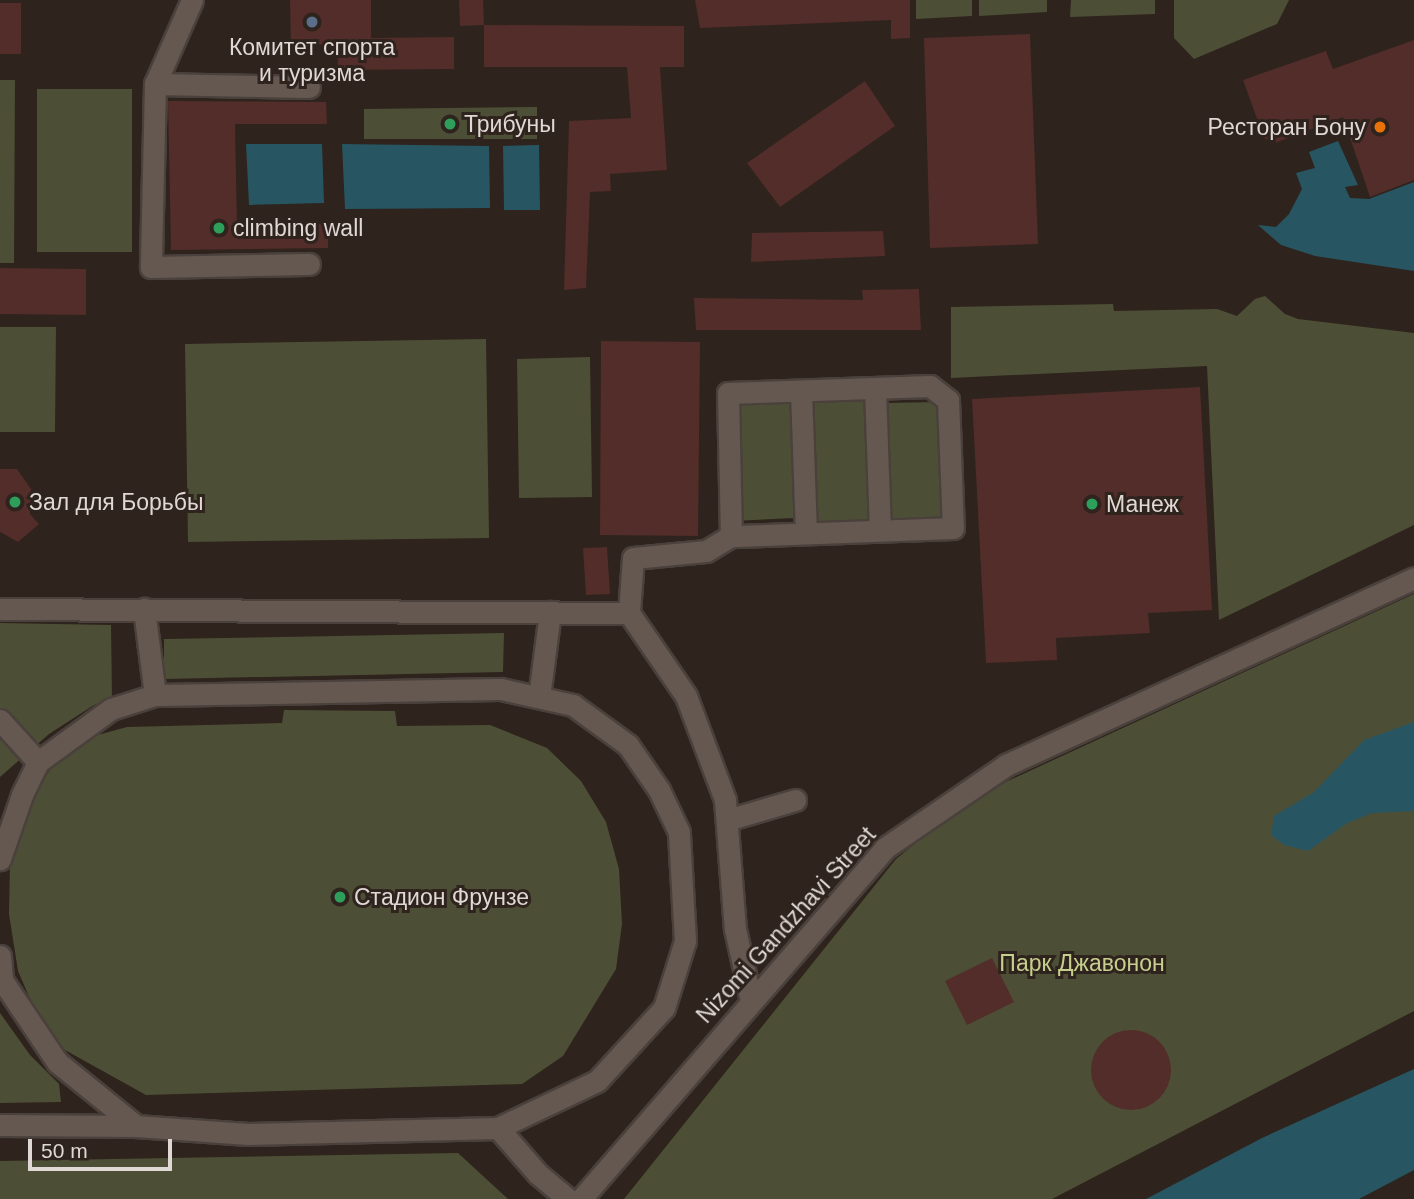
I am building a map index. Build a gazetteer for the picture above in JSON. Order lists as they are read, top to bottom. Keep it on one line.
{"streets":{"street":["Nizomi Gandzhavi Street"]},"parks":["Парк Джавонон"],"places":["Комитет спорта и туризма","Трибуны","Ресторан Бону","climbing wall","Зал для Борьбы","Манеж","Стадион Фрунзе"],"scale_bar":"50 m"}
